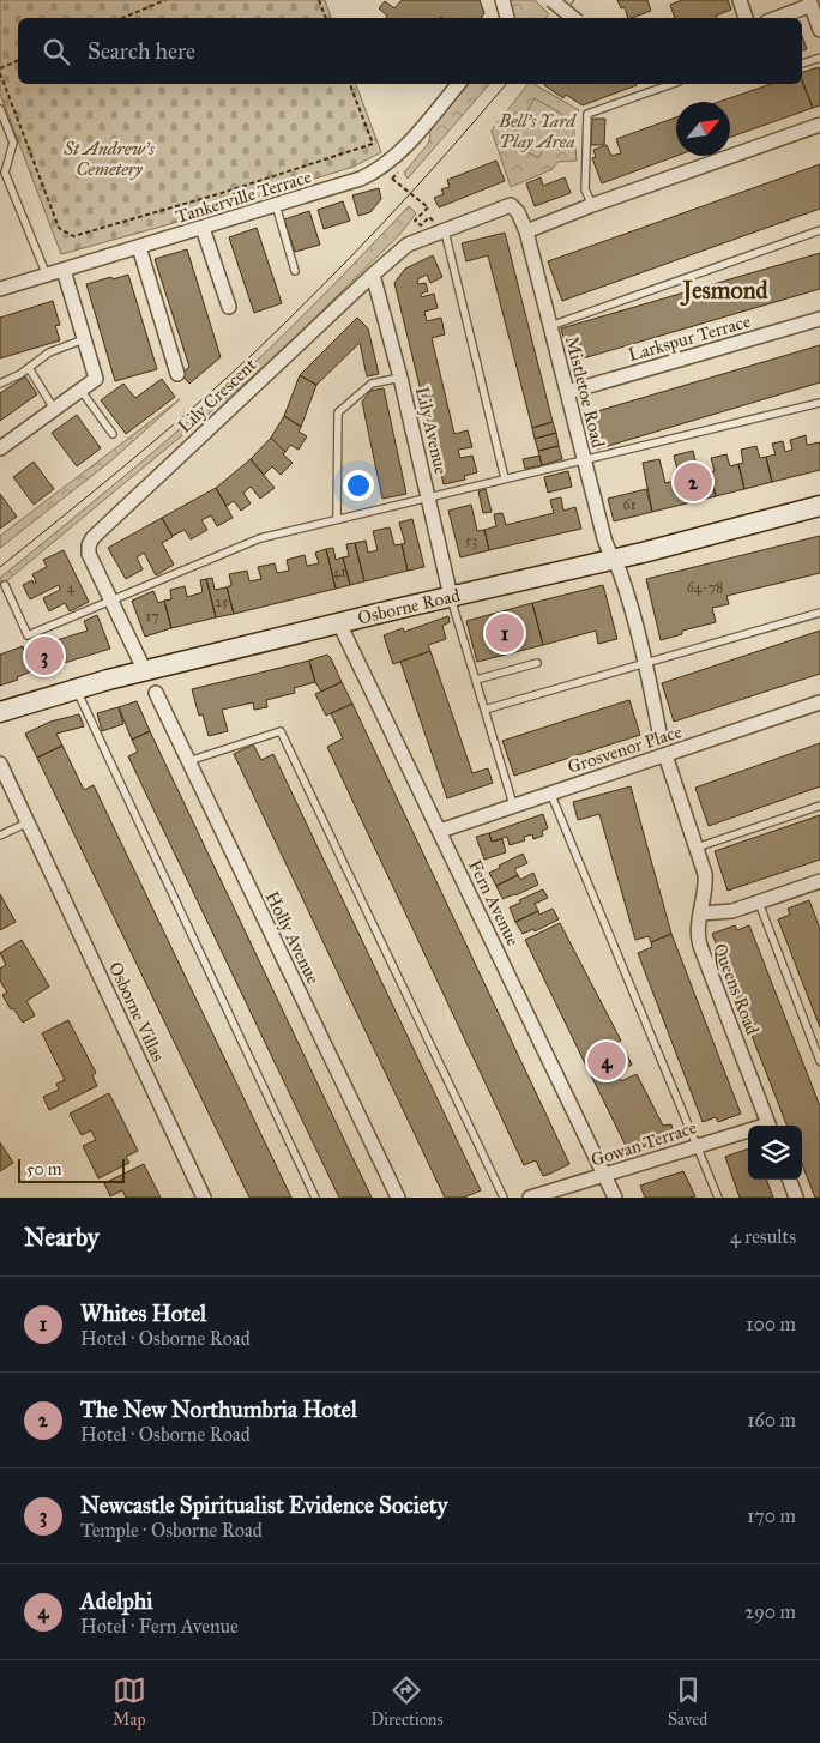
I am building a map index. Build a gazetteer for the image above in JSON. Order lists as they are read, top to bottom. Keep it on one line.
{"streets":{"main road":["Osborne Road"],"street":["Tankerville Terrace","Larkspur Terrace","Mistletoe Road","Lily Crescent","Lily Avenue","Grosvenor Place","Fern Avenue","Holly Avenue","Queens Road","Osborne Villas","Gowan Terrace"]},"crossings":[["Larkspur Terrace","Mistletoe Road"],["Mistletoe Road","Lily Crescent"],["Mistletoe Road","Osborne Road"],["Lily Crescent","Lily Avenue"],["Lily Avenue","Osborne Road"],["Osborne Road","Fern Avenue"],["Grosvenor Place","Fern Avenue"],["Grosvenor Place","Queens Road"],["Fern Avenue","Gowan Terrace"]],"districts":["Jesmond"],"parks":["Bell's Yard Play Area","St Andrew's Cemetery"],"house_numbers":["61","53","41","4","64-78","25","17"],"scale_bar":"50 m","north":"top right","page":{"search":"Search here","pins":["2","1","3","4"],"scale":"50 m","heading":["Nearby","4 results"],"list":[{"mark":"1","name":"Whites Hotel","note":"Hotel · Osborne Road","value":"100 m"},{"mark":"2","name":"The New Northumbria Hotel","note":"Hotel · Osborne Road","value":"160 m"},{"mark":"3","name":"Newcastle Spiritualist Evidence Society","note":"Temple · Osborne Road","value":"170 m"},{"mark":"4","name":"Adelphi","note":"Hotel · Fern Avenue","value":"290 m"}],"nav":["Map","Directions","Saved"]}}
